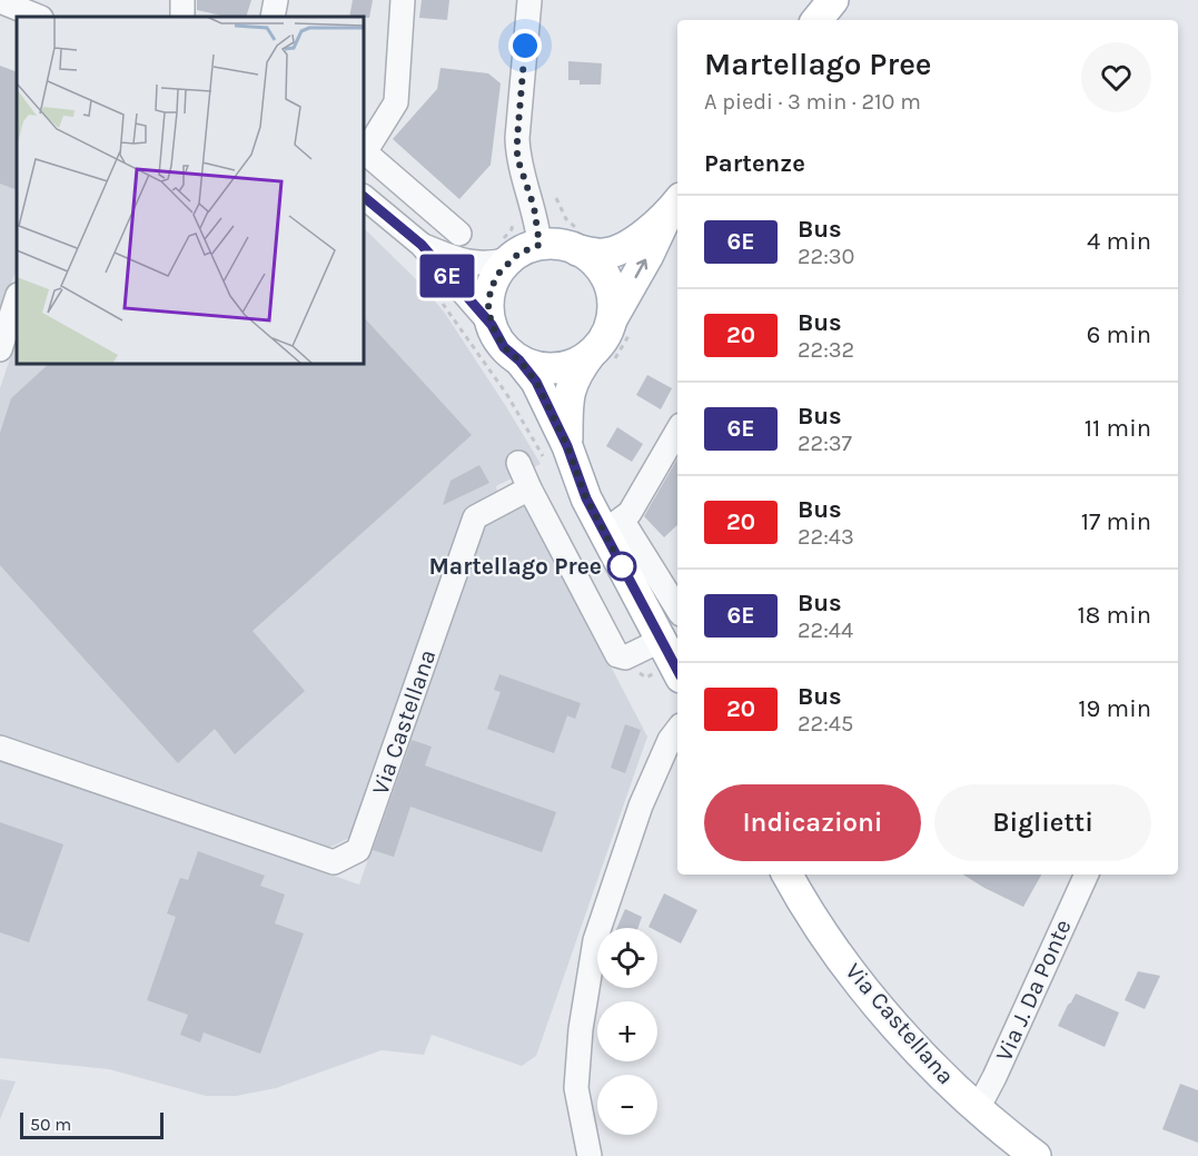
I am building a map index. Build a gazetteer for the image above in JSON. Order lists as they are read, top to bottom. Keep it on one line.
{"streets":{"main road":["Via Castellana"],"street":["Via J. Da Ponte"]},"crossings":[["Via Castellana","Via J. Da Ponte"]],"places":["Martellago Pree"],"lines":["bus line 6E"],"scale_bar":"50 m","page":{"on_map":"6E","heading":[["Martellago Pree","A piedi · 3 min · 210 m"],"Partenze"],"list":[{"mark":"6E","name":"Bus","note":"22:30","value":"4 min"},{"mark":"20","name":"Bus","note":"22:32","value":"6 min"},{"mark":"6E","name":"Bus","note":"22:37","value":"11 min"},{"mark":"20","name":"Bus","note":"22:43","value":"17 min"},{"mark":"6E","name":"Bus","note":"22:44","value":"18 min"},{"mark":"20","name":"Bus","note":"22:45","value":"19 min"}],"buttons":["Indicazioni","Biglietti"],"map_buttons":["+","−"],"scale":"50 m"}}
